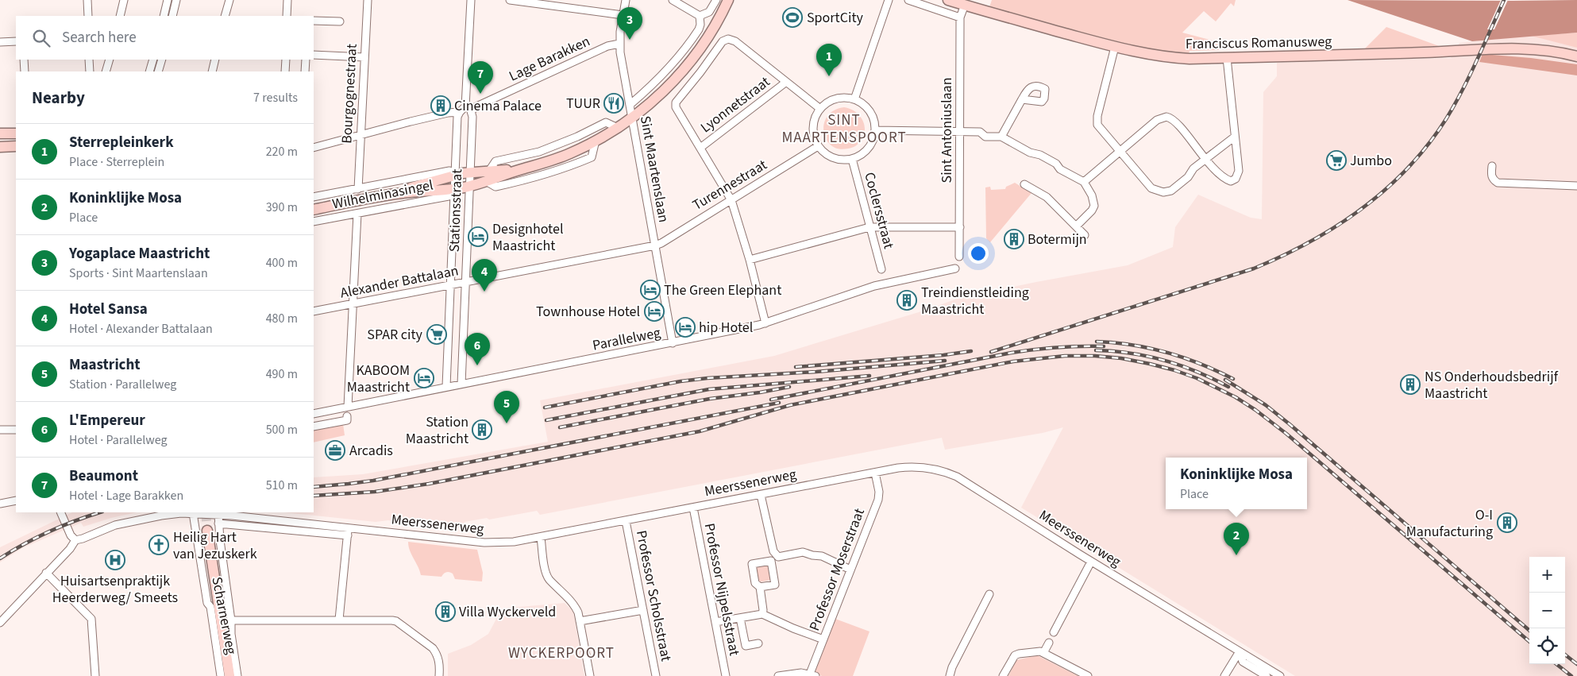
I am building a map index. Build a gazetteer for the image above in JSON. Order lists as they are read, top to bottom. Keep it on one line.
{"streets":{"street":["Franciscus Romanusweg","Lage Barakken","Bourgognestraat","Lyonnetstraat","Sint Antoniuslaan","Sint Maartenslaan","Turennestraat","Wilhelminasingel","Stationsstraat","Coclersstraat","Alexander Battalaan","Parallelweg","Meerssenerweg","Professor Moserstraat","Professor Nijpelsstraat","Professor Scholsstraat","Scharnerweg"]},"crossings":[["Franciscus Romanusweg","Sint Antoniuslaan"],["Lage Barakken","Bourgognestraat"],["Lage Barakken","Sint Maartenslaan"],["Lage Barakken","Stationsstraat"],["Sint Maartenslaan","Turennestraat"],["Sint Maartenslaan","Wilhelminasingel"],["Sint Maartenslaan","Alexander Battalaan"],["Sint Maartenslaan","Parallelweg"],["Turennestraat","Coclersstraat"],["Turennestraat","Alexander Battalaan"],["Wilhelminasingel","Stationsstraat"],["Stationsstraat","Alexander Battalaan"],["Stationsstraat","Parallelweg"],["Meerssenerweg","Professor Moserstraat"],["Meerssenerweg","Professor Nijpelsstraat"],["Meerssenerweg","Professor Scholsstraat"],["Meerssenerweg","Scharnerweg"]],"districts":["SINT MAARTENSPOORT","WYCKERPOORT"],"places":{"sports":["SportCity"],"restaurant":["TUUR"],"building":["Cinema Palace","Botermijn","Treindienstleiding Maastricht","NS Onderhoudsbedrijf Maastricht","Station Maastricht","O-I Manufacturing","Villa Wyckerveld"],"supermarket":["Jumbo","SPAR city"],"hotel":["Designhotel Maastricht","The Green Elephant","Townhouse Hotel","hip Hotel","KABOOM Maastricht"],"office":["Arcadis"],"church":["Heilig Hart van Jezuskerk"],"hospital":["Huisartsenpraktijk Heerderweg/ Smeets"]},"page":{"pins":["3","1","7","4","6","5","2"],"search":"Search here","heading":["Nearby","7 results"],"list":[{"mark":"1","name":"Sterrepleinkerk","note":"Place · Sterreplein","value":"220 m"},{"mark":"2","name":"Koninklijke Mosa","note":"Place","value":"390 m"},{"mark":"3","name":"Yogaplace Maastricht","note":"Sports · Sint Maartenslaan","value":"400 m"},{"mark":"4","name":"Hotel Sansa","note":"Hotel · Alexander Battalaan","value":"480 m"},{"mark":"5","name":"Maastricht","note":"Station · Parallelweg","value":"490 m"},{"mark":"6","name":"L'Empereur","note":"Hotel · Parallelweg","value":"500 m"},{"mark":"7","name":"Beaumont","note":"Hotel · Lage Barakken","value":"510 m"}],"popup":["Koninklijke Mosa","Place"],"map_buttons":["+","−"]}}
